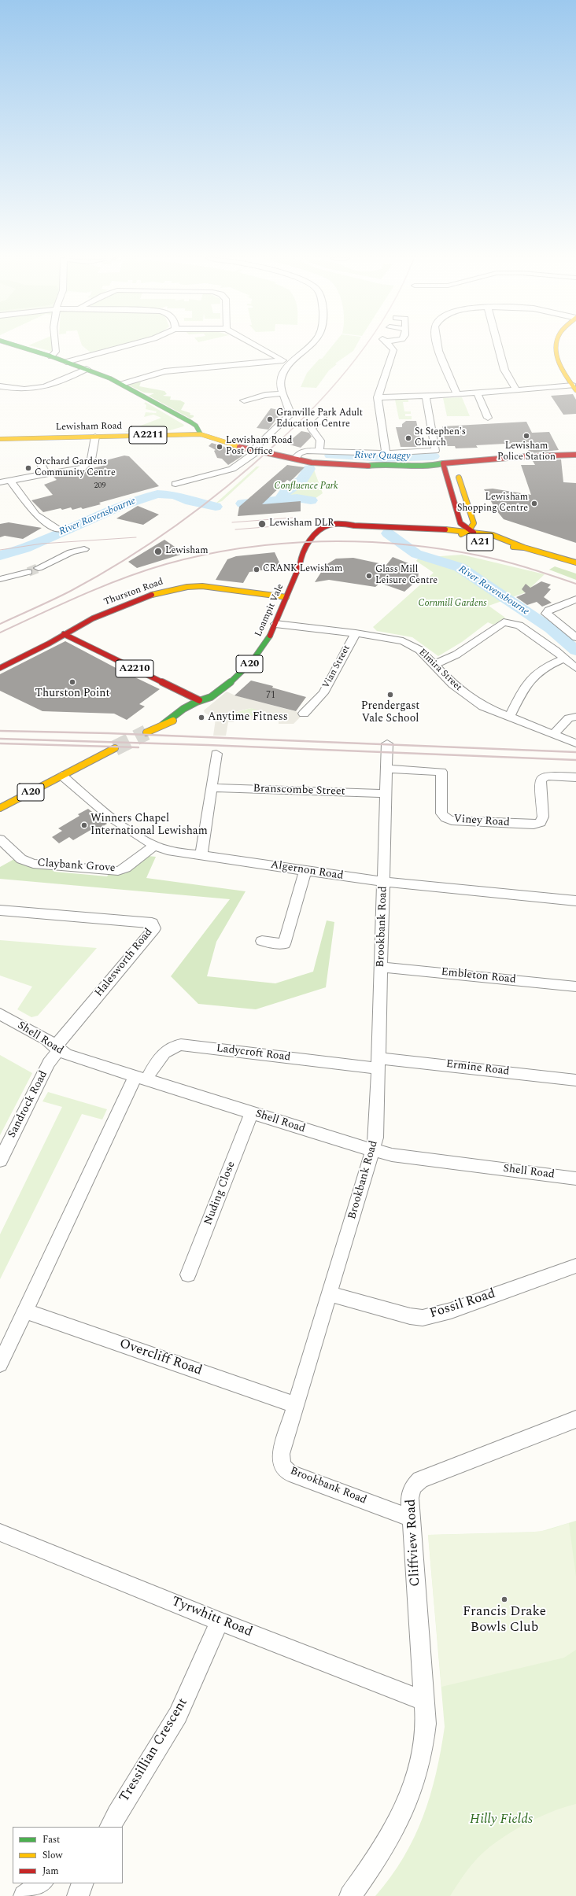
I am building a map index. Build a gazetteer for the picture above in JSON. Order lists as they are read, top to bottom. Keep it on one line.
{"streets":{"main road":["Lewisham Road","A2211","A21","Thurston Road","Loampit Vale","A20","A2210"],"street":["Vian Street","Elmira Street","Branscombe Street","Viney Road","Claybank Grove","Algernon Road","Brookbank Road","Halesworth Road","Embleton Road","Shell Road","Ladycroft Road","Ermine Road","Sandrock Road","Nuding Close","Fossil Road","Overcliff Road","Cliffview Road","Tyrwhitt Road","Tressillian Crescent"]},"crossings":[["A21","A20"],["Thurston Road","Loampit Vale"],["Thurston Road","A2210"],["Loampit Vale","A20"],["Loampit Vale","A2210"],["Loampit Vale","Elmira Street"],["A20","Algernon Road"],["Vian Street","Elmira Street"],["Branscombe Street","Brookbank Road"],["Viney Road","Brookbank Road"],["Claybank Grove","Algernon Road"],["Algernon Road","Brookbank Road"],["Brookbank Road","Embleton Road"],["Brookbank Road","Shell Road"],["Brookbank Road","Ladycroft Road"],["Brookbank Road","Ermine Road"],["Brookbank Road","Fossil Road"],["Brookbank Road","Overcliff Road"],["Brookbank Road","Cliffview Road"],["Halesworth Road","Shell Road"],["Halesworth Road","Sandrock Road"],["Shell Road","Ladycroft Road"],["Shell Road","Sandrock Road"],["Shell Road","Nuding Close"],["Ladycroft Road","Ermine Road"],["Cliffview Road","Tyrwhitt Road"],["Tyrwhitt Road","Tressillian Crescent"]],"water":["River Quaggy","River Ravensbourne"],"parks":["Confluence Park","Cornmill Gardens","Hilly Fields"],"places":["Granville Park Adult Education Centre","Lewisham Police Station","St Stephen's Church","Lewisham Road Post Office","Orchard Gardens Community Centre","Lewisham Shopping Centre","Lewisham DLR","Lewisham","CRANK Lewisham","Glass Mill Leisure Centre","Thurston Point","Prendergast Vale School","Anytime Fitness","Winners Chapel International Lewisham","Francis Drake Bowls Club"],"house_numbers":["209","71"],"legend":["Fast","Slow","Jam"]}
